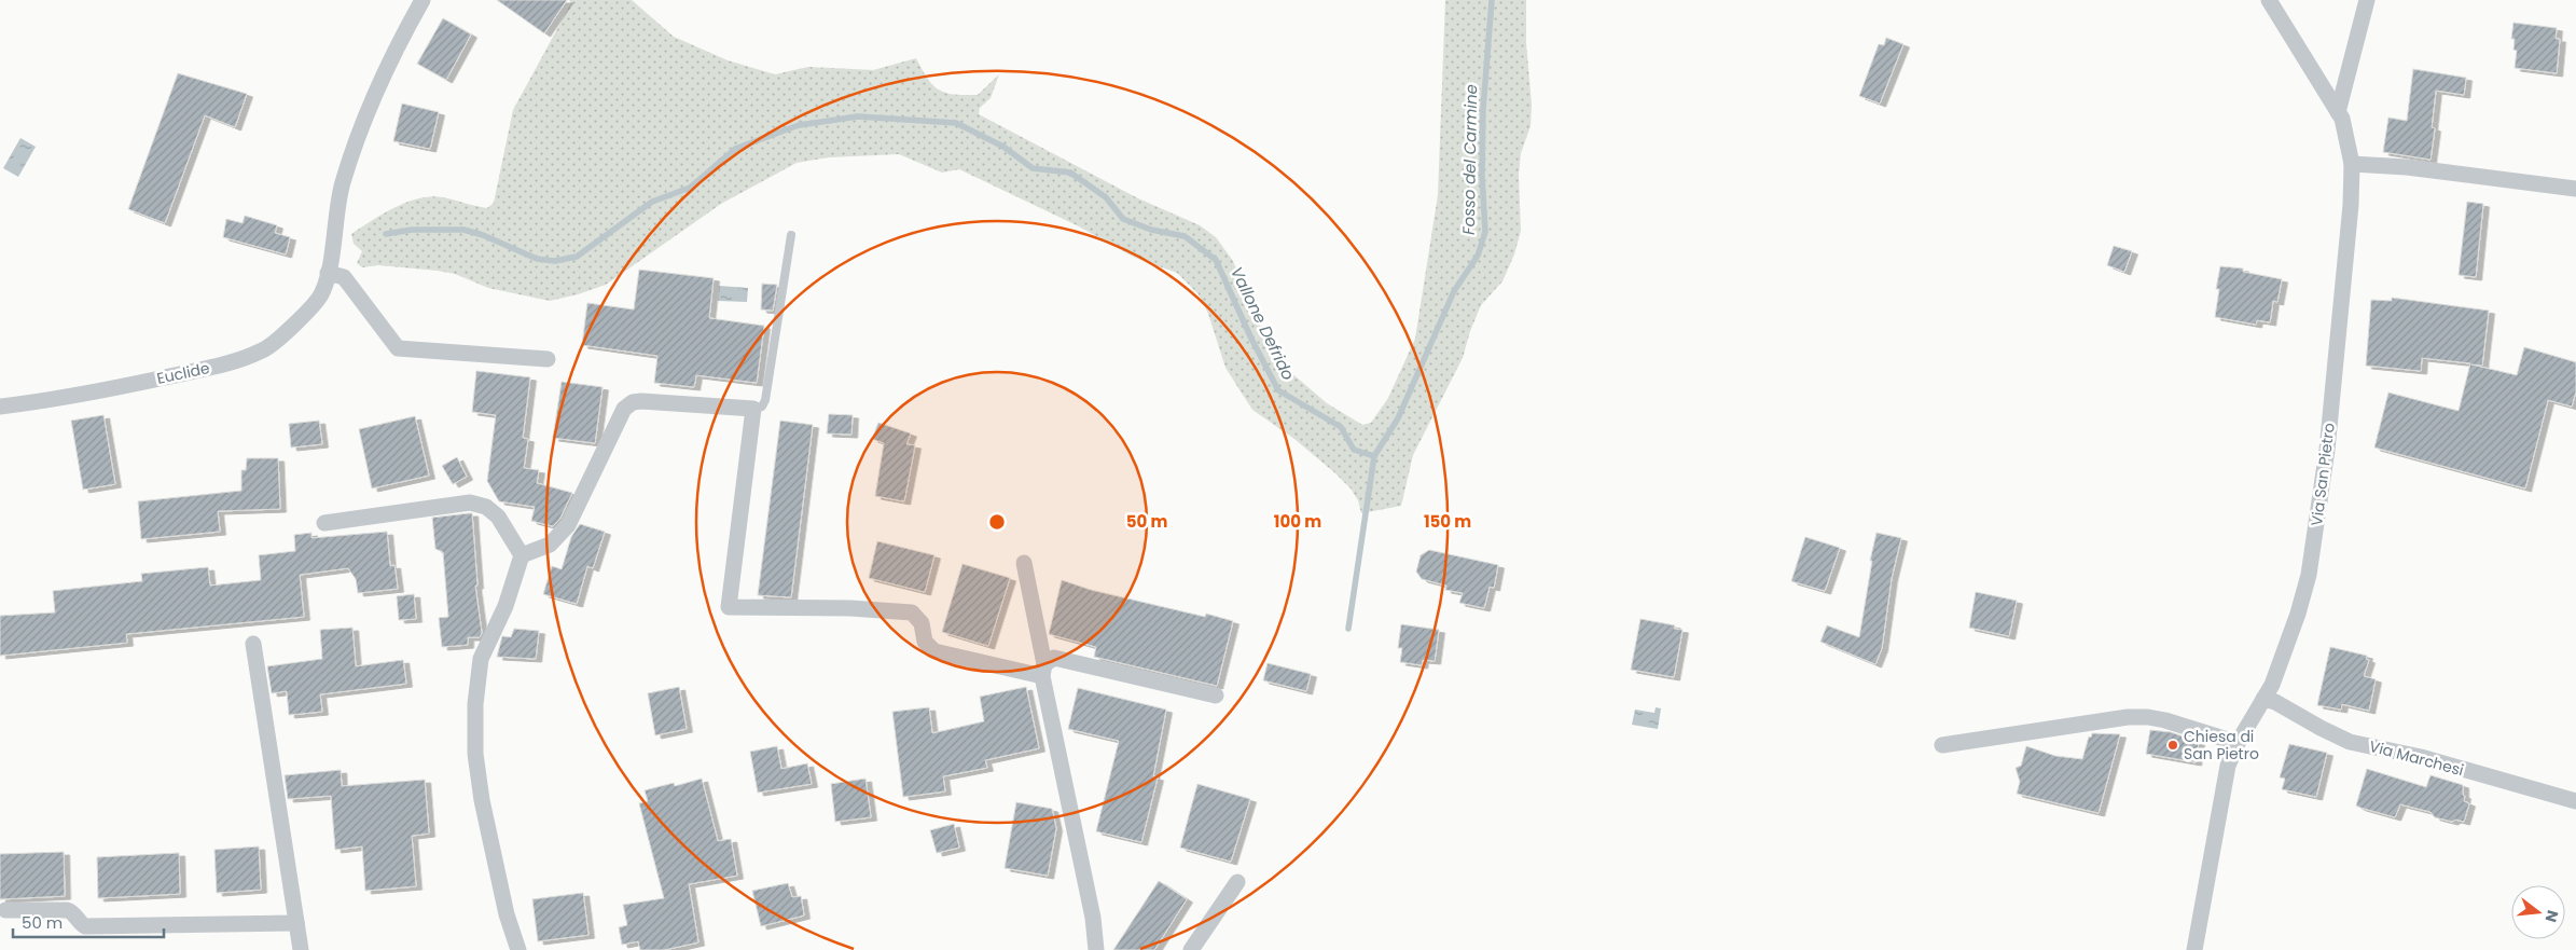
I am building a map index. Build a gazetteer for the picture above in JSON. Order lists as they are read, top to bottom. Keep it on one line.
{"streets":{"street":["Euclide","Via San Pietro","Via Marchesi"]},"crossings":[["Via San Pietro","Via Marchesi"]],"water":["Fosso del Carmine","Vallone Defrido"],"places":["Chiesa di San Pietro"],"scale_bar":"50 m","north":"right","rings":["50 m","100 m","150 m"]}
